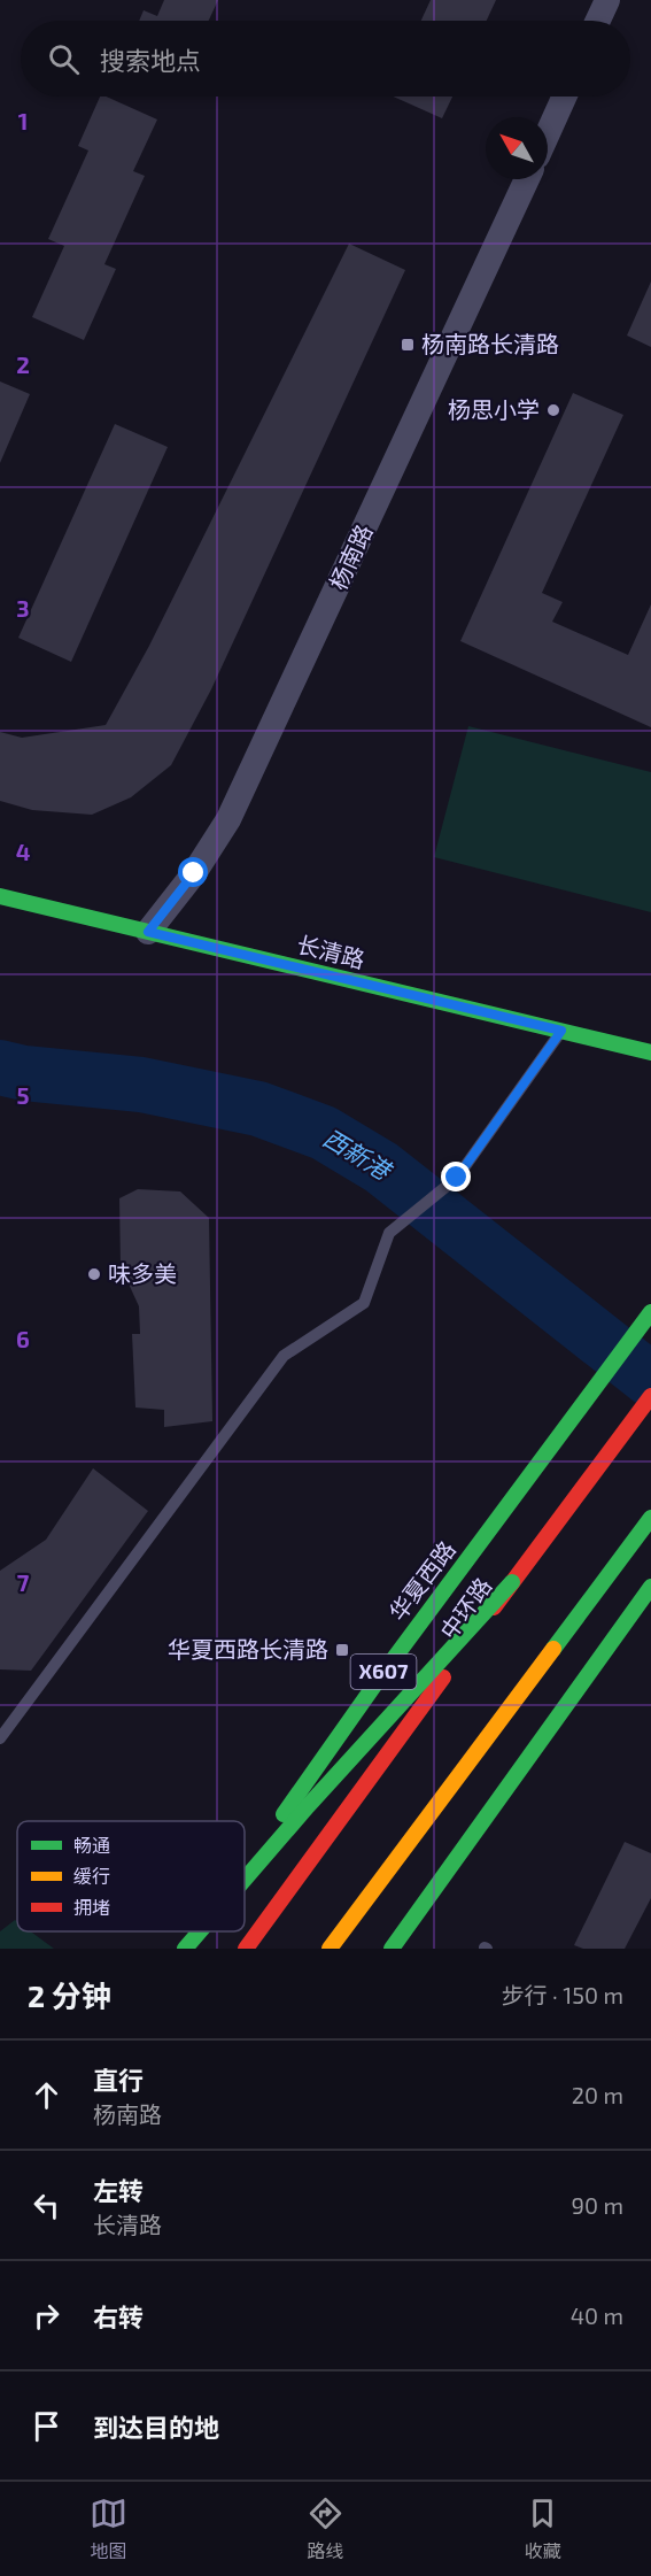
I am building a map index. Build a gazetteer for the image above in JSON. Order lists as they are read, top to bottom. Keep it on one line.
{"streets":{"main road":["长清路","华夏西路","中环路","X607"],"street":["杨南路"]},"crossings":[["杨南路","长清路"]],"water":["西新港"],"places":{"transit":["杨南路长清路","华夏西路长清路"],"other":["杨思小学","味多美"]},"legend":["畅通","缓行","拥堵"],"north":"top left","page":{"search":"搜索地点","heading":["2 分钟","步行 · 150 m"],"list":[["直行","杨南路","20 m"],["左转","长清路","90 m"],["右转","40 m"],"到达目的地"],"nav":["地图","路线","收藏"]},"grid":{"rows":["1","2","3","4","5","6","7"]}}
